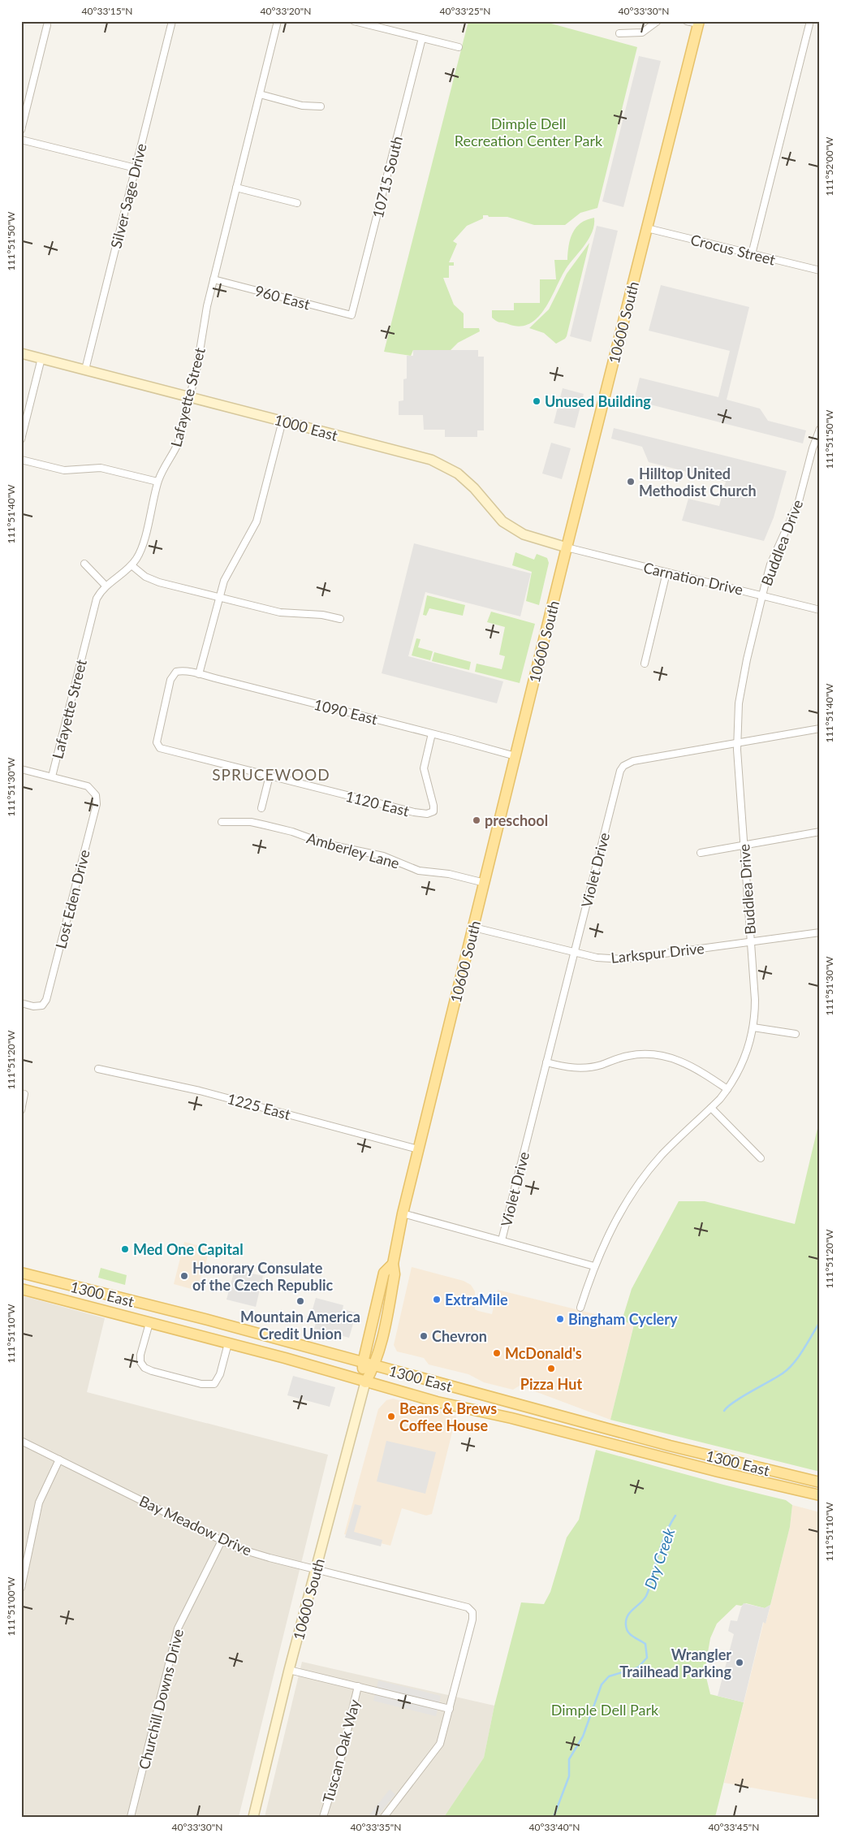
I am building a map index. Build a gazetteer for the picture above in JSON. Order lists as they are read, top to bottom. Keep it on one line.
{"streets":{"main road":["10600 South","1300 East"],"street":["10715 South","Silver Sage Drive","Crocus Street","960 East","Lafayette Street","1000 East","Buddlea Drive","Carnation Drive","1090 East","1120 East","Amberley Lane","Violet Drive","Lost Eden Drive","Larkspur Drive","1225 East","Bay Meadow Drive","Churchill Downs Drive","Tuscan Oak Way"]},"crossings":[["10715 South","960 East"],["Silver Sage Drive","1000 East"],["Crocus Street","10600 South"],["960 East","Lafayette Street"],["10600 South","1000 East"],["10600 South","Carnation Drive"],["10600 South","1090 East"],["10600 South","Amberley Lane"],["10600 South","Larkspur Drive"],["10600 South","1225 East"],["10600 South","1300 East"],["10600 South","Bay Meadow Drive"],["Lafayette Street","1000 East"],["Lafayette Street","Lost Eden Drive"],["1000 East","Carnation Drive"],["Buddlea Drive","Carnation Drive"],["Buddlea Drive","Violet Drive"],["Buddlea Drive","Larkspur Drive"],["1090 East","1120 East"],["Violet Drive","Larkspur Drive"],["Bay Meadow Drive","Churchill Downs Drive"]],"districts":["SPRUCEWOOD"],"water":["Dry Creek"],"parks":["Dimple Dell Recreation Center Park","Dimple Dell Park"],"places":["Unused Building","Hilltop United Methodist Church","preschool","Med One Capital","Honorary Consulate of the Czech Republic","ExtraMile","Mountain America Credit Union","Bingham Cyclery","Chevron","McDonald's","Pizza Hut","Beans & Brews Coffee House","Wrangler Trailhead Parking"],"coordinates":["40°33'15\"N","40°33'20\"N","40°33'25\"N","40°33'30\"N","111°52'00\"W","111°51'50\"W","111°51'40\"W","111°51'30\"W","111°51'20\"W","111°51'10\"W","111°51'00\"W","40°33'35\"N","40°33'40\"N","40°33'45\"N"]}
